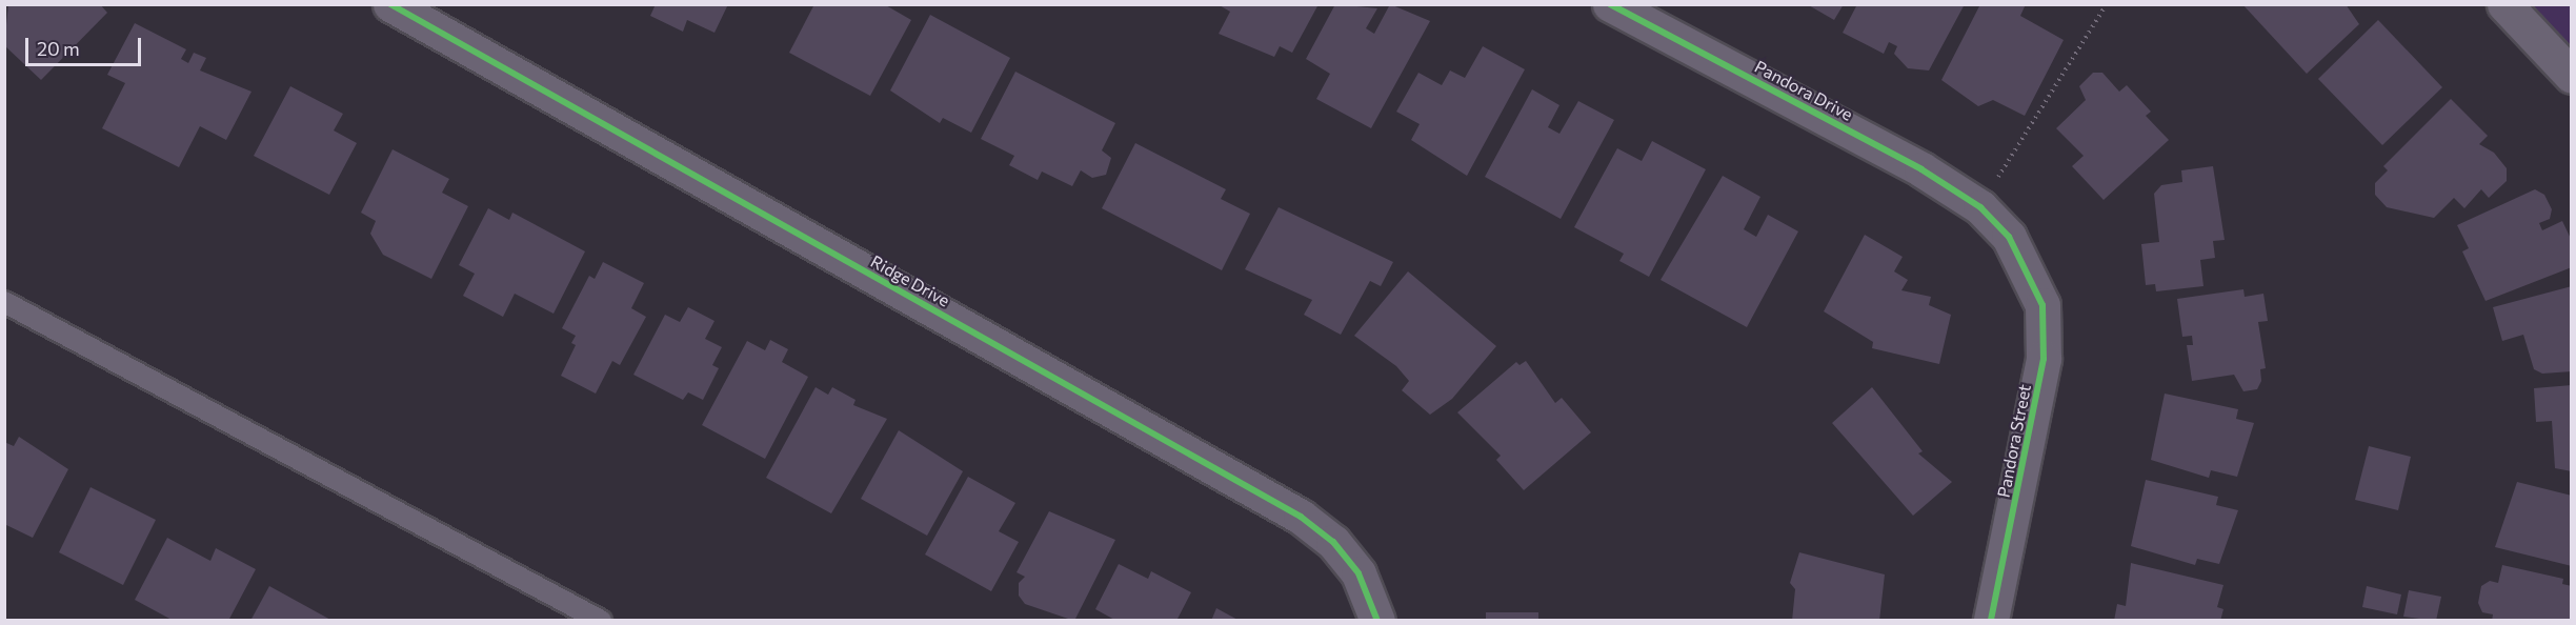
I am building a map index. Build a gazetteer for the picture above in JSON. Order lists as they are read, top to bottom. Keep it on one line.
{"streets":{"street":["Pandora Drive","Ridge Drive","Pandora Street"]},"crossings":[["Pandora Drive","Pandora Street"]],"scale_bar":"20 m"}
